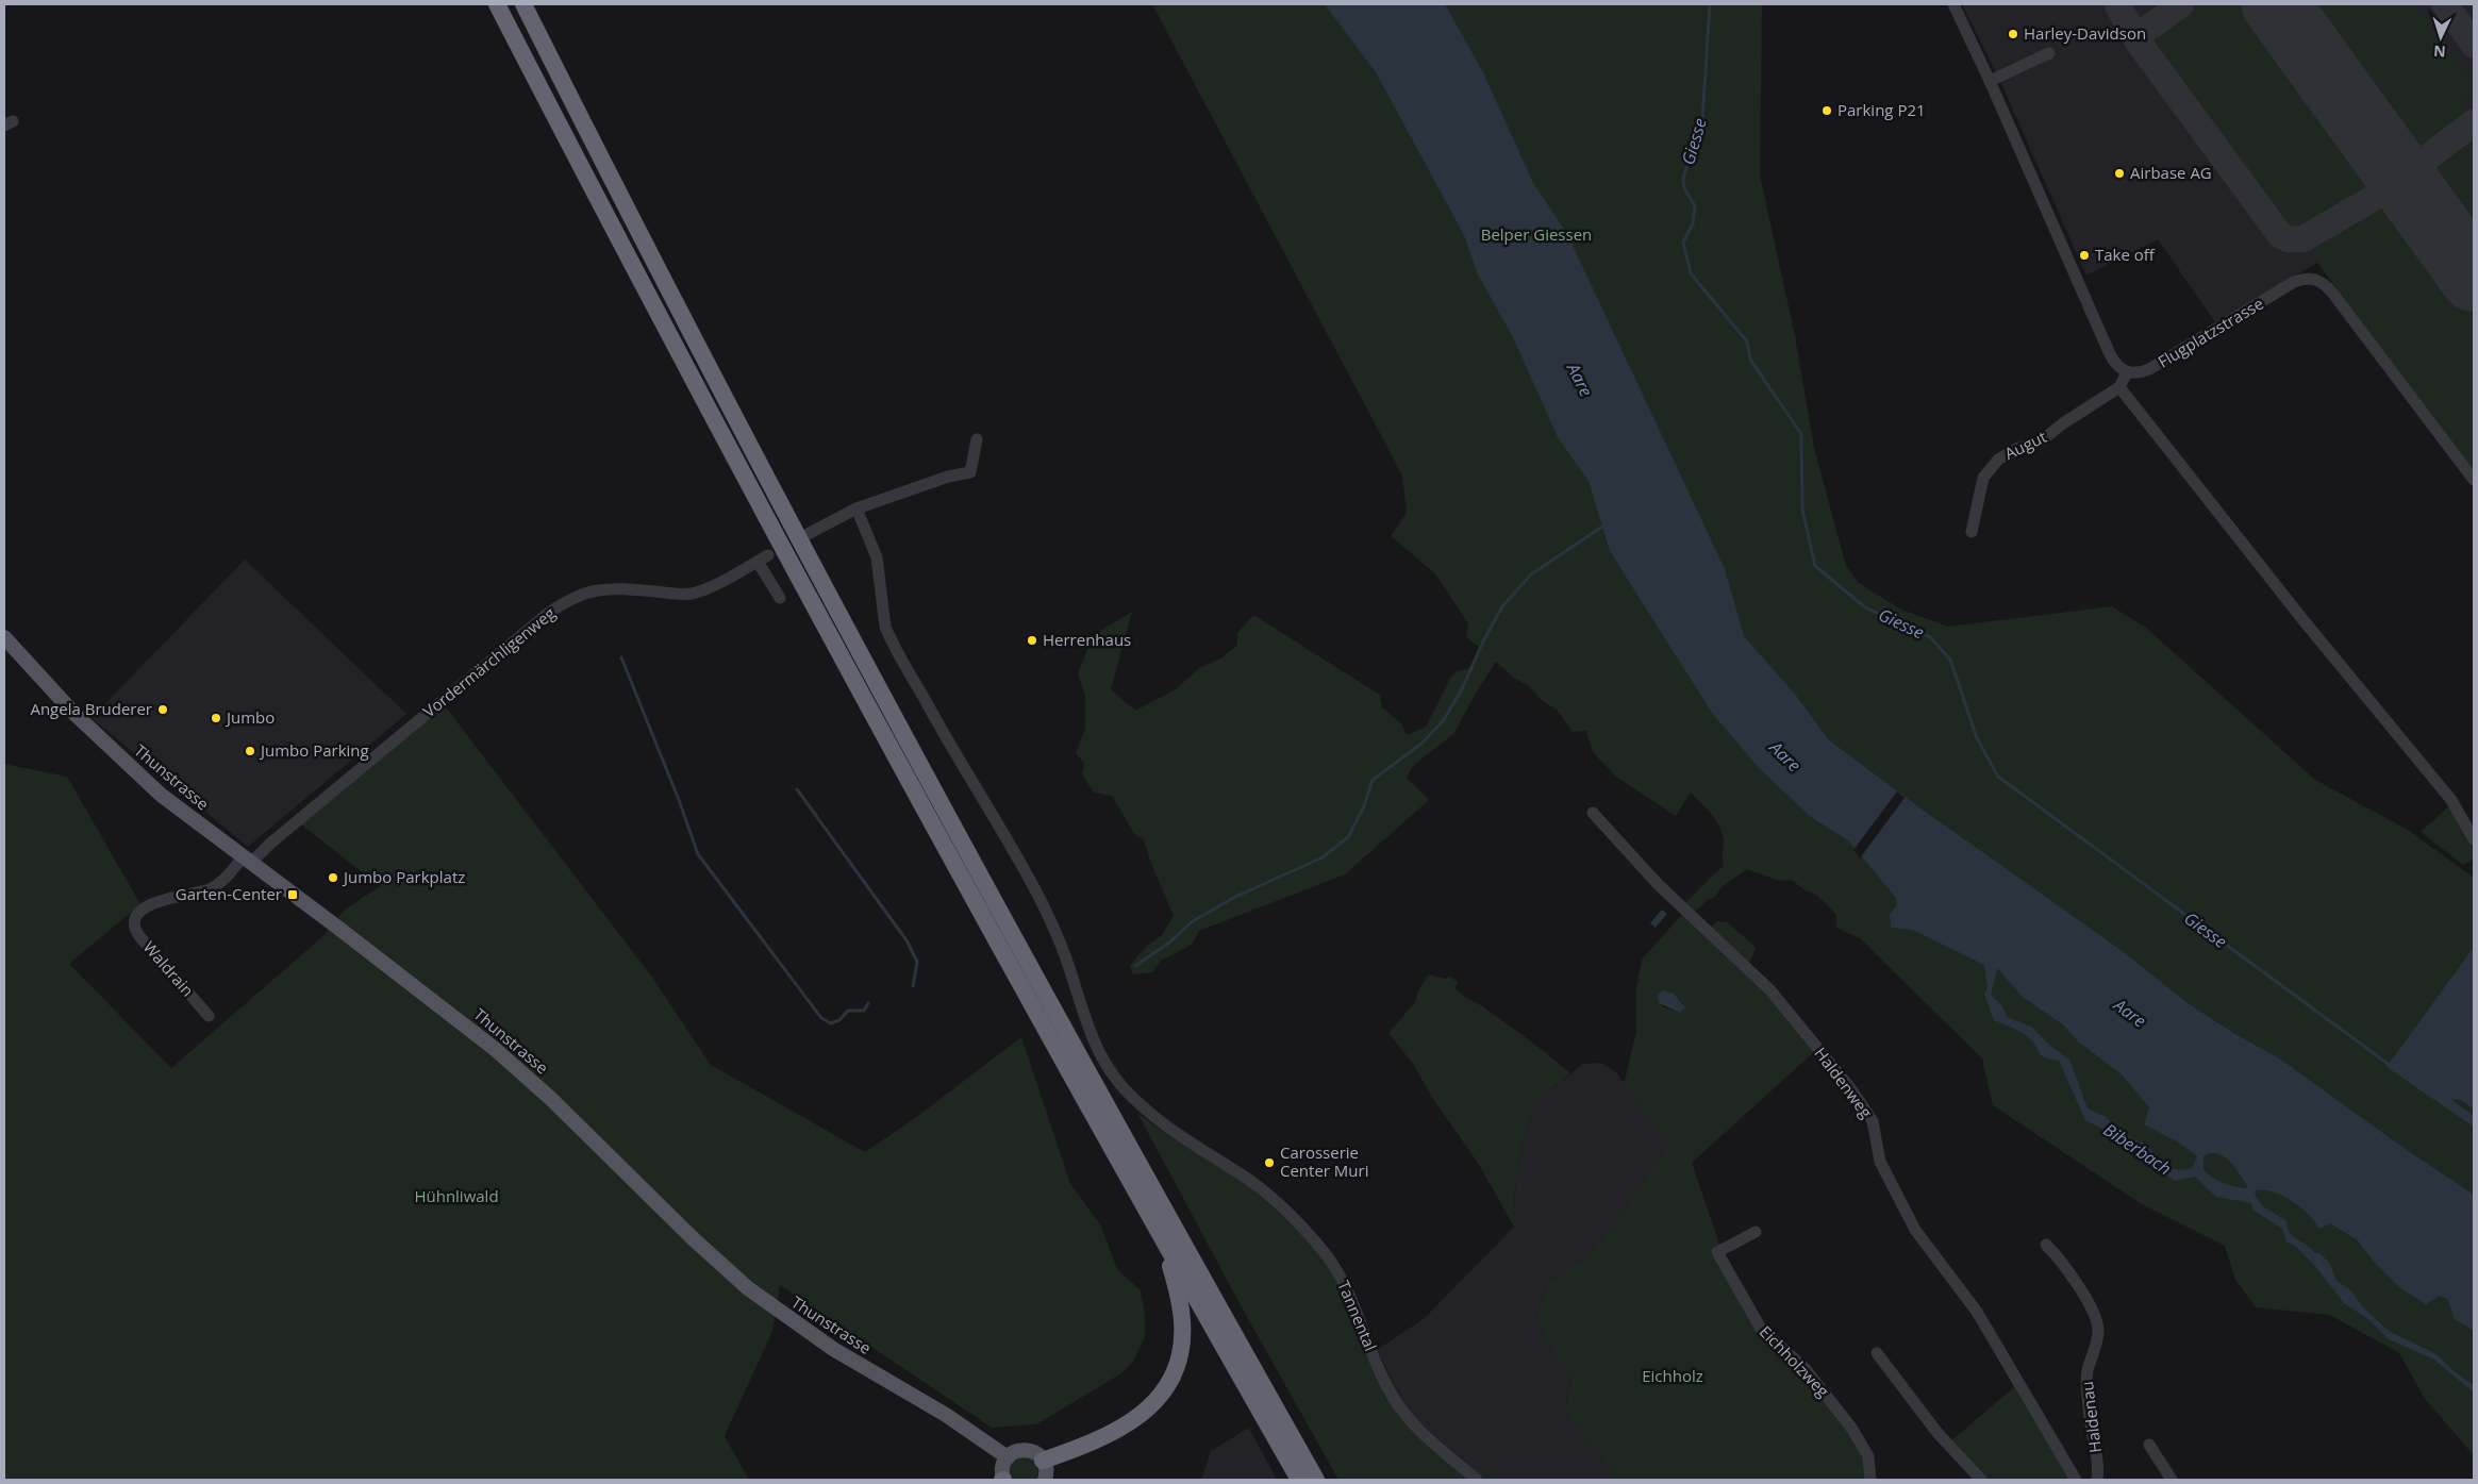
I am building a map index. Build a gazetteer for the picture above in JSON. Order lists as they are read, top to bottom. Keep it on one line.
{"streets":{"main road":["Thunstrasse"],"street":["Flugplatzstrasse","Augut","Vordermärchligenweg","Waldrain","Haldenweg","Tannental","Eichholzweg","Haldenau"]},"crossings":[["Vordermärchligenweg","Thunstrasse"],["Vordermärchligenweg","Waldrain"],["Thunstrasse","Waldrain"]],"water":["Giesse","Aare","Biberbach"],"parks":["Belper Giessen","Hühnliwald","Eichholz"],"places":{"other":["Harley-Davidson","Parking P21","Airbase AG","Take off","Herrenhaus","Angela Bruderer","Jumbo","Jumbo Parking","Jumbo Parkplatz","Carosserie Center Muri"],"transit":["Garten-Center"]},"north":"bottom"}
